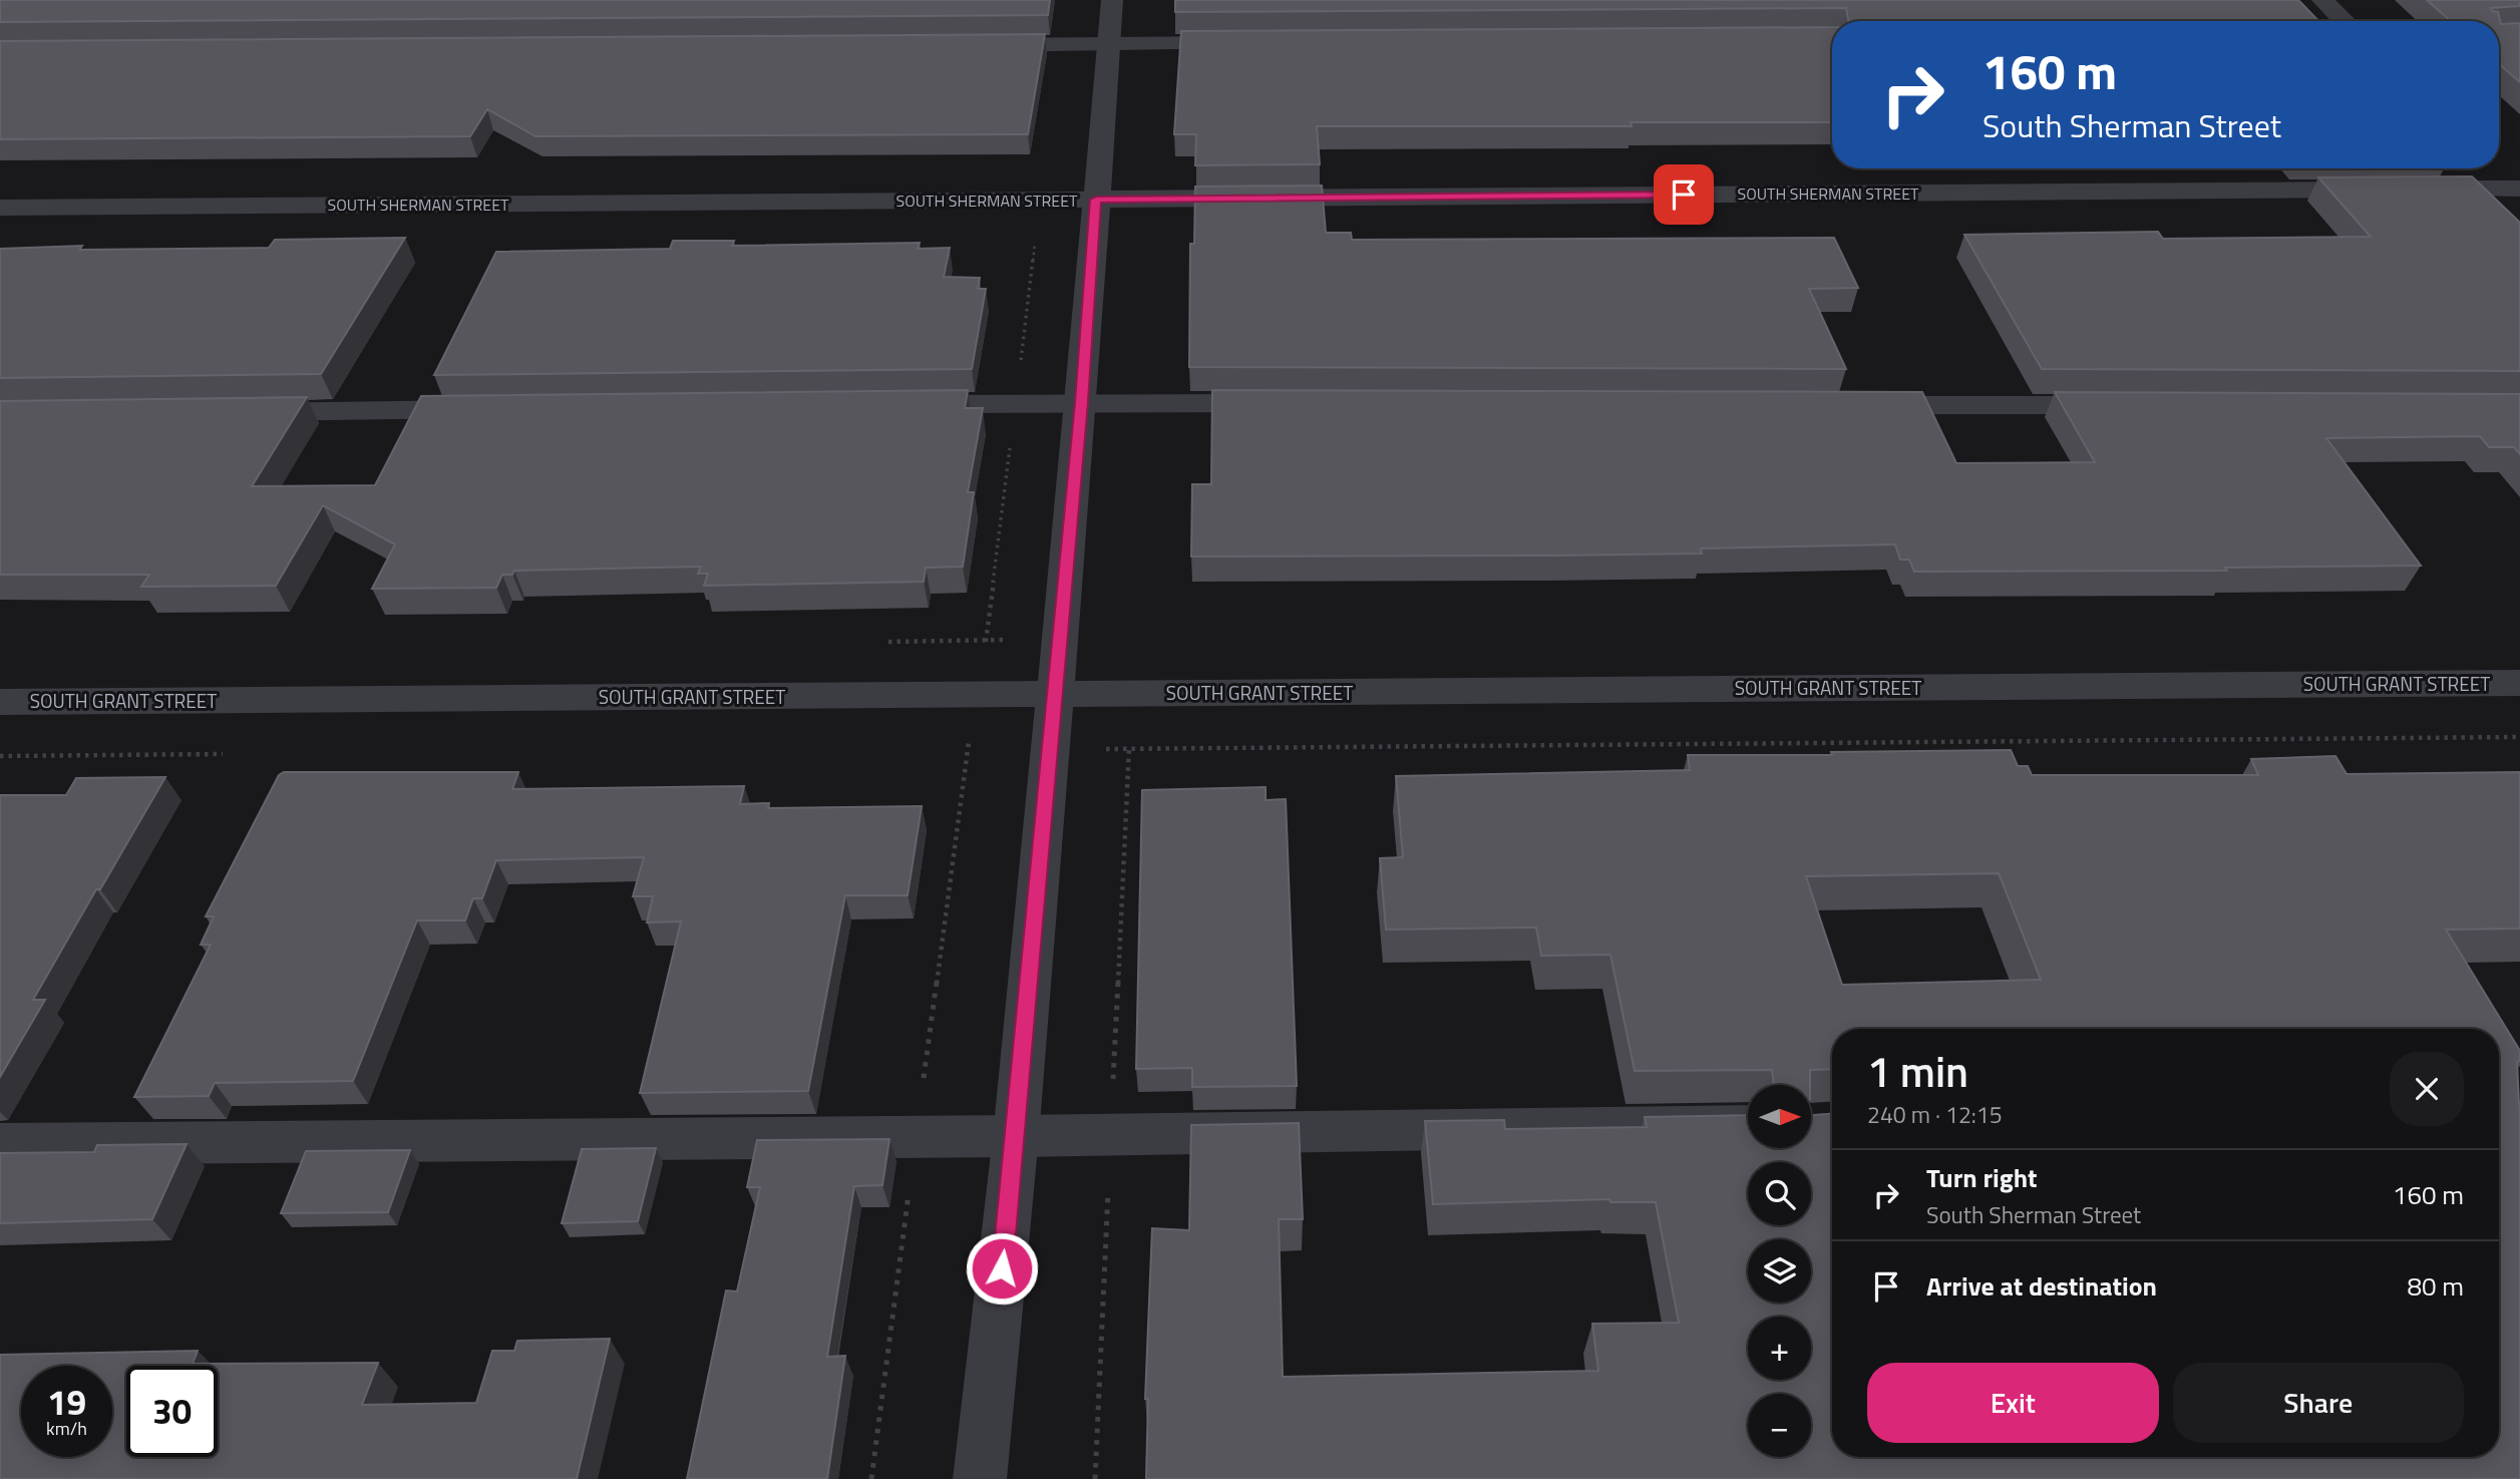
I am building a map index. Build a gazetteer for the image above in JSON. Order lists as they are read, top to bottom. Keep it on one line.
{"streets":{"street":["SOUTH SHERMAN STREET","SOUTH GRANT STREET"]},"north":"right","page":{"turn":["160 m","South Sherman Street"],"heading":["1 min","240 m · 12:15"],"map_buttons":["+","−"],"list":[{"name":"Turn right","note":"South Sherman Street","value":"160 m"},{"name":"Arrive at destination","value":"80 m"}],"buttons":["Exit","Share"],"speed":"19 km/h","limit":"30"}}
